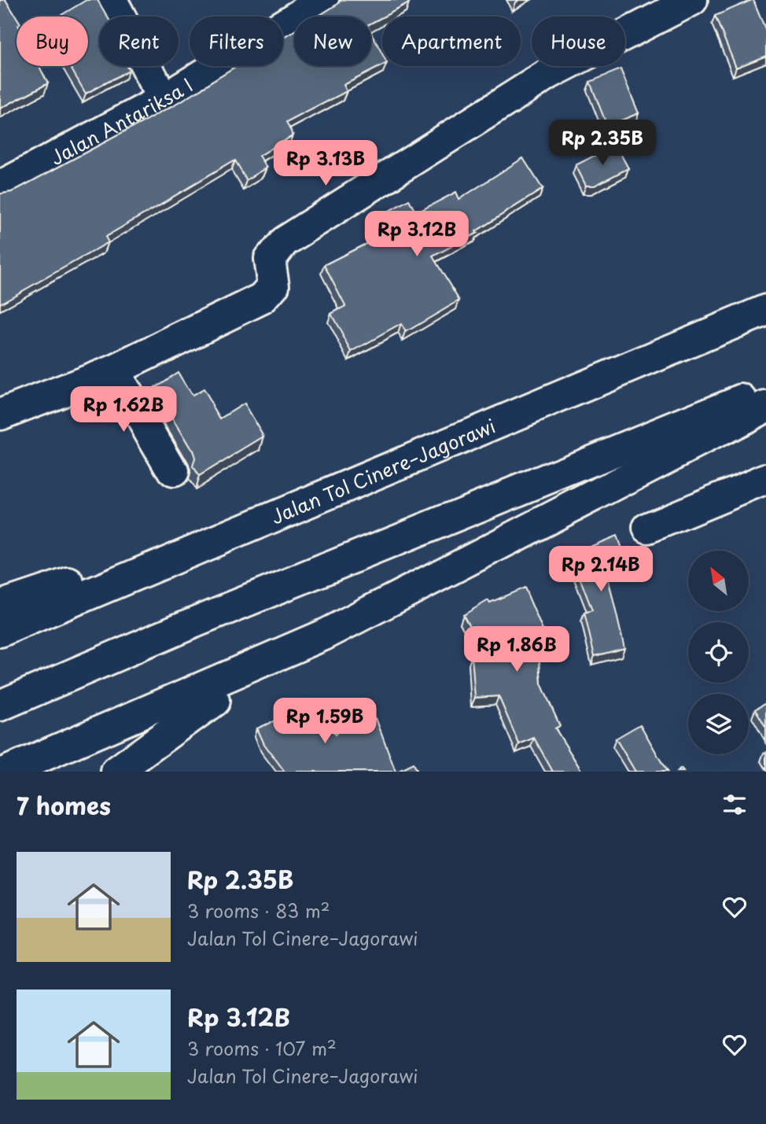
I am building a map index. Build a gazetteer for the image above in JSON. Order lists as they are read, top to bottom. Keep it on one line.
{"streets":{"main road":["Jalan Antariksa I","Jalan Tol Cinere–Jagorawi"]},"north":"top left","page":{"chip":["Buy","Rent","Filters","New","Apartment","House"],"price":["Rp 2.35B","Rp 3.13B","Rp 3.12B","Rp 1.62B","Rp 2.14B","Rp 1.86B","Rp 1.59B"],"heading":"7 homes","list":[{"name":"Rp 2.35B","note":"3 rooms · 83 m² · Jalan Tol Cinere–Jagorawi"},{"name":"Rp 3.12B","note":"3 rooms · 107 m² · Jalan Tol Cinere–Jagorawi"}]}}
